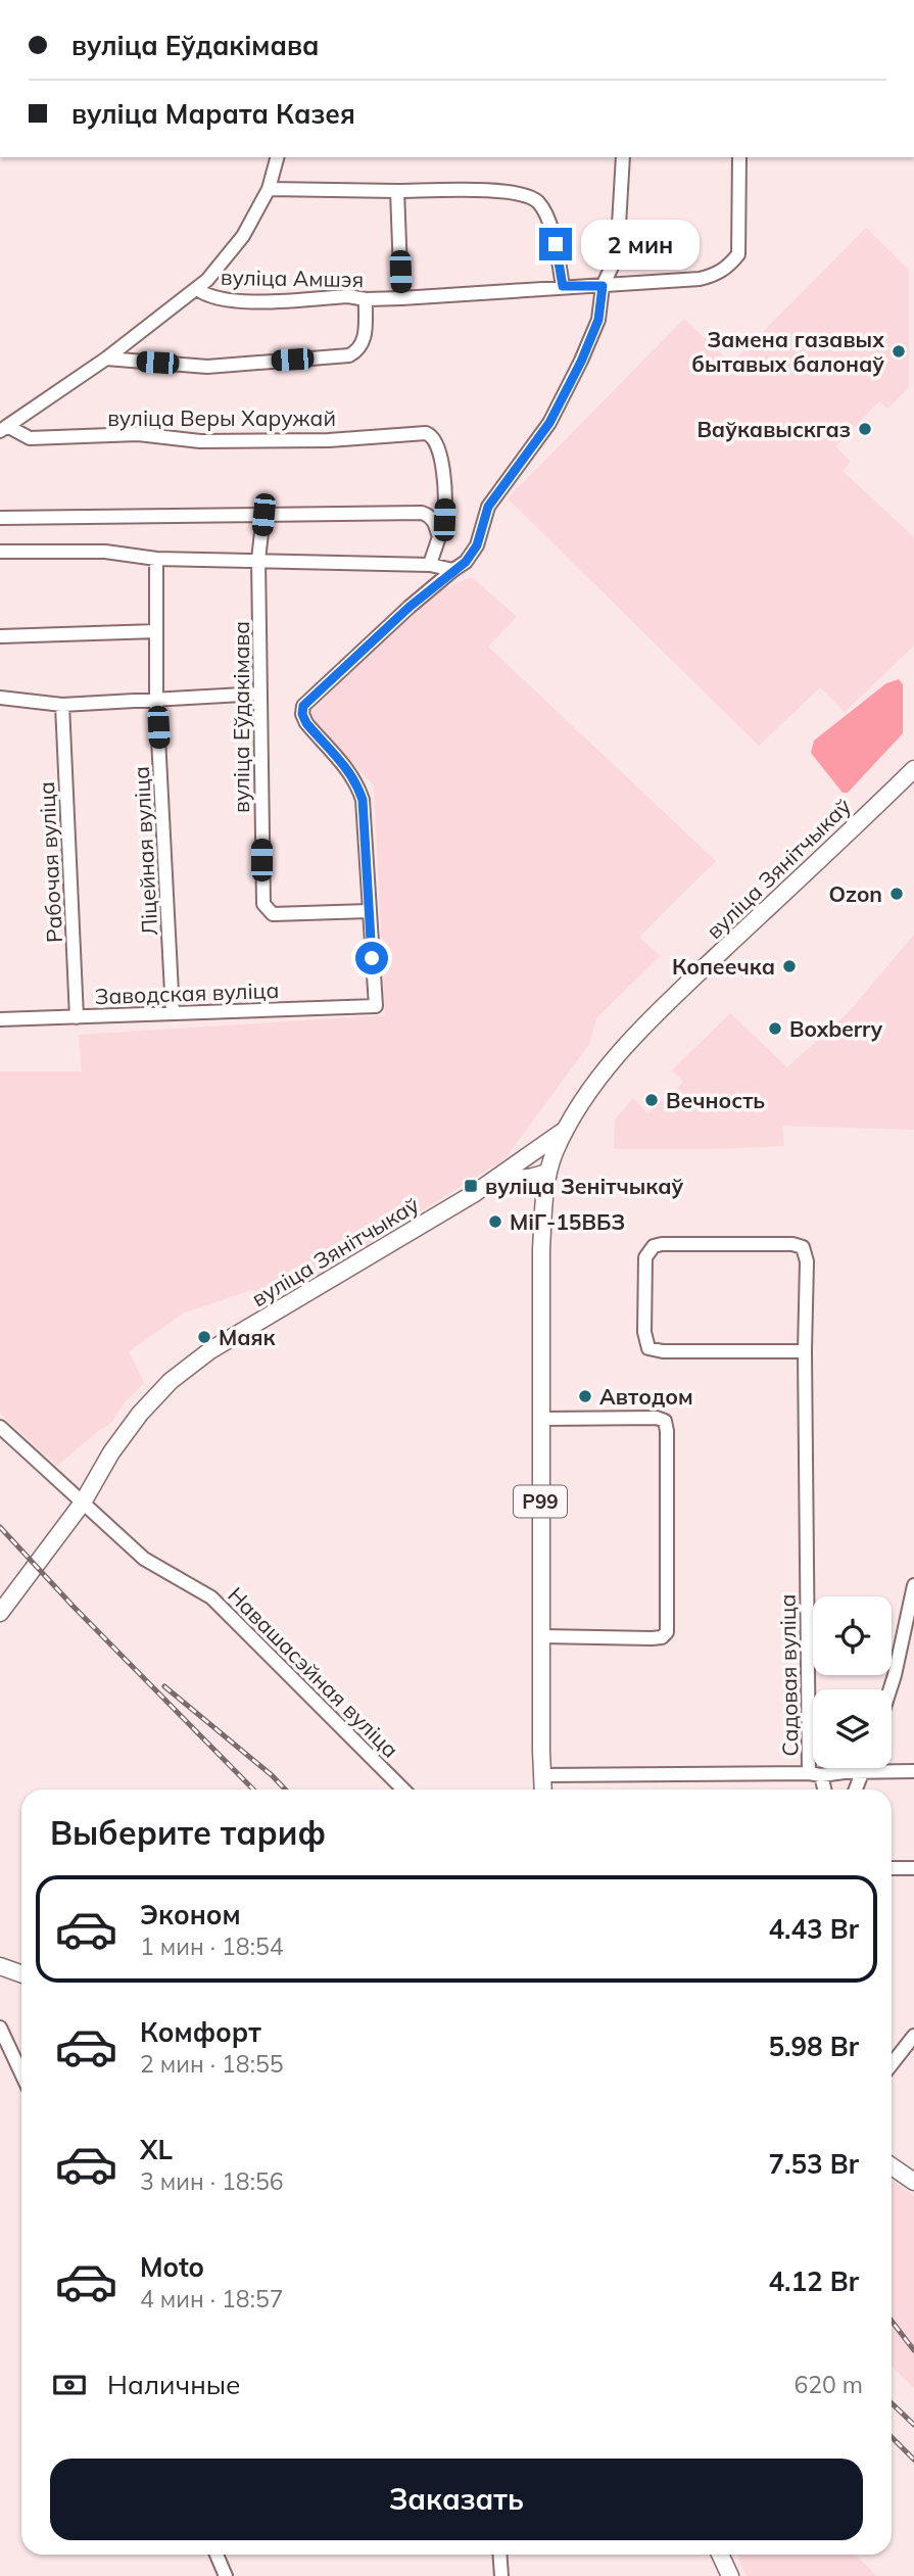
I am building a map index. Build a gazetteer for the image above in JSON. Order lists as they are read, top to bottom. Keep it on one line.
{"streets":{"main road":["вуліца Зянітчыкаў","Р99"],"street":["вуліца Амшэя","вуліца Веры Харужай","вуліца Еўдакімава","Ліцейная вуліца","Рабочая вуліца","Заводская вуліца","Навашасэйная вуліца","Садовая вуліца"]},"crossings":[["вуліца Еўдакімава","Заводская вуліца"],["Ліцейная вуліца","Заводская вуліца"],["Рабочая вуліца","Заводская вуліца"],["вуліца Зянітчыкаў","Р99"],["вуліца Зянітчыкаў","Навашасэйная вуліца"],["Р99","Садовая вуліца"]],"places":{"other":["Замена газавых бытавых балонаў","Ваўкавыскгаз","Ozon","Копеечка","Boxberry","Вечность","МіГ-15ВБЗ","Маяк","Автодом"],"transit":["вуліца Зенітчыкаў"]},"page":{"banner":["вуліца Еўдакімава","вуліца Марата Казея"],"bubble":"2 мин","heading":"Выберите тариф","list":[{"name":"Эконом","note":"1 мин · 18:54","value":"4.43 Br"},{"name":"Комфорт","note":"2 мин · 18:55","value":"5.98 Br"},{"name":"XL","note":"3 мин · 18:56","value":"7.53 Br"},{"name":"Moto","note":"4 мин · 18:57","value":"4.12 Br"}],"pay":["Наличные","620 m"],"buttons":"Заказать"}}
